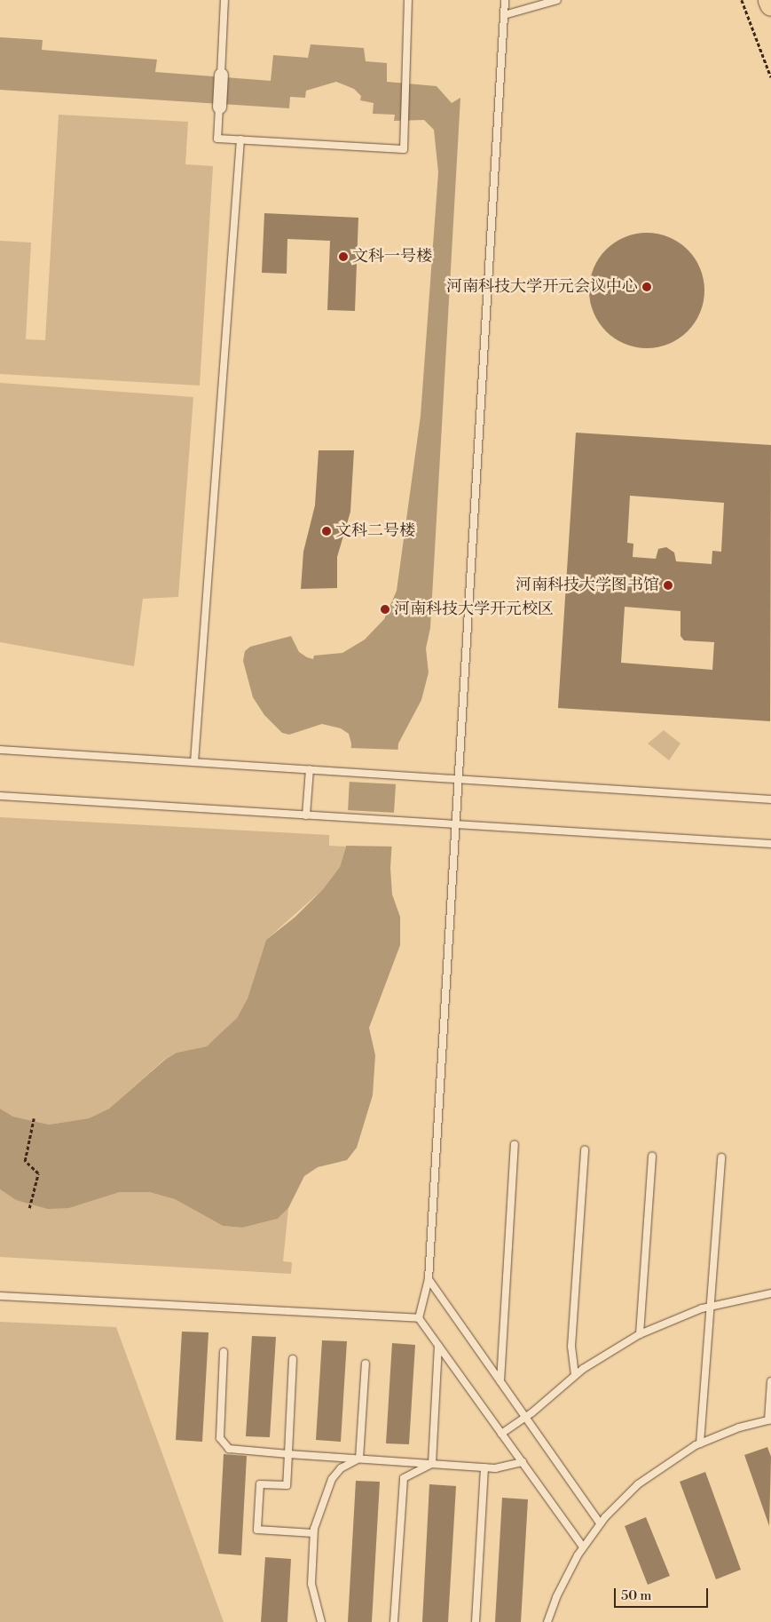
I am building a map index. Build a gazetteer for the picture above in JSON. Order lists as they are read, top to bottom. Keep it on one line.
{"places":["文科一号楼","河南科技大学开元会议中心","文科二号楼","河南科技大学图书馆","河南科技大学开元校区"],"scale_bar":"50 m"}
